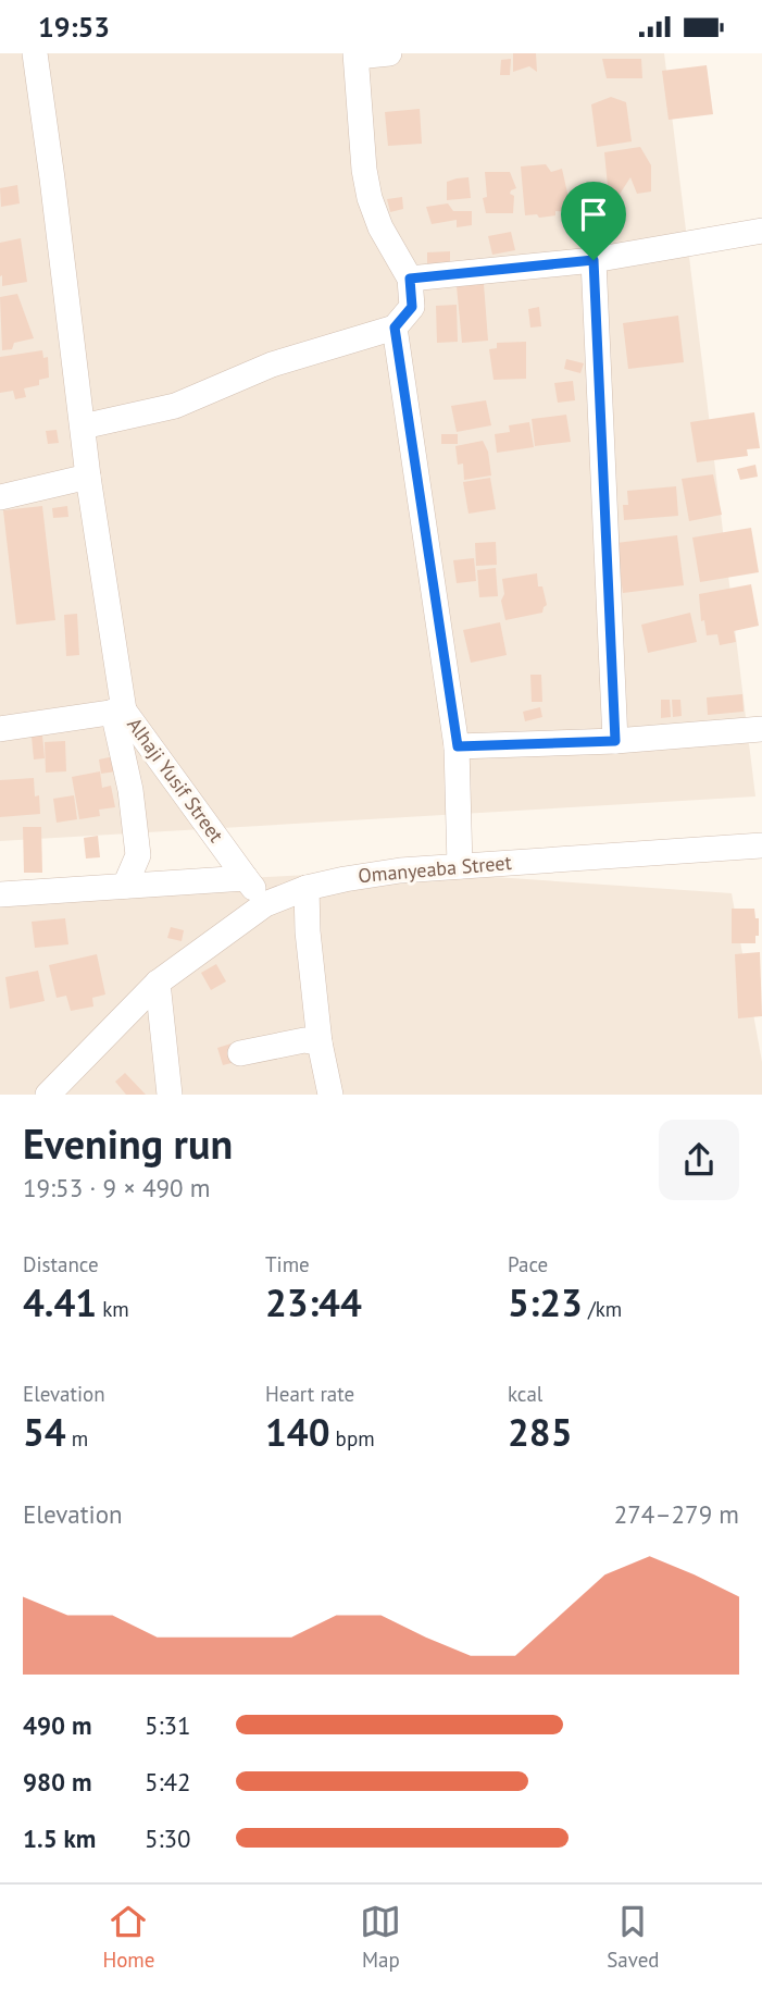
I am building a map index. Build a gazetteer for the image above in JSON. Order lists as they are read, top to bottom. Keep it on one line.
{"streets":{"street":["Alhaji Yusif Street","Omanyeaba Street"]},"crossings":[["Alhaji Yusif Street","Omanyeaba Street"]],"page":{"status":"19:53","heading":["Evening run","19:53 · 9 × 490 m"],"stats":[["Distance","4.41 km"],["Time","23:44"],["Pace","5:23 /km"],["Elevation","54 m"],["Heart rate","140 bpm"],["kcal","285"]],"chart":["Elevation","274–279 m"],"list":[{"name":"490 m","note":"5:31"},{"name":"980 m","note":"5:42"},{"name":"1.5 km","note":"5:30"}],"tabs":["Home","Map","Saved"]}}
